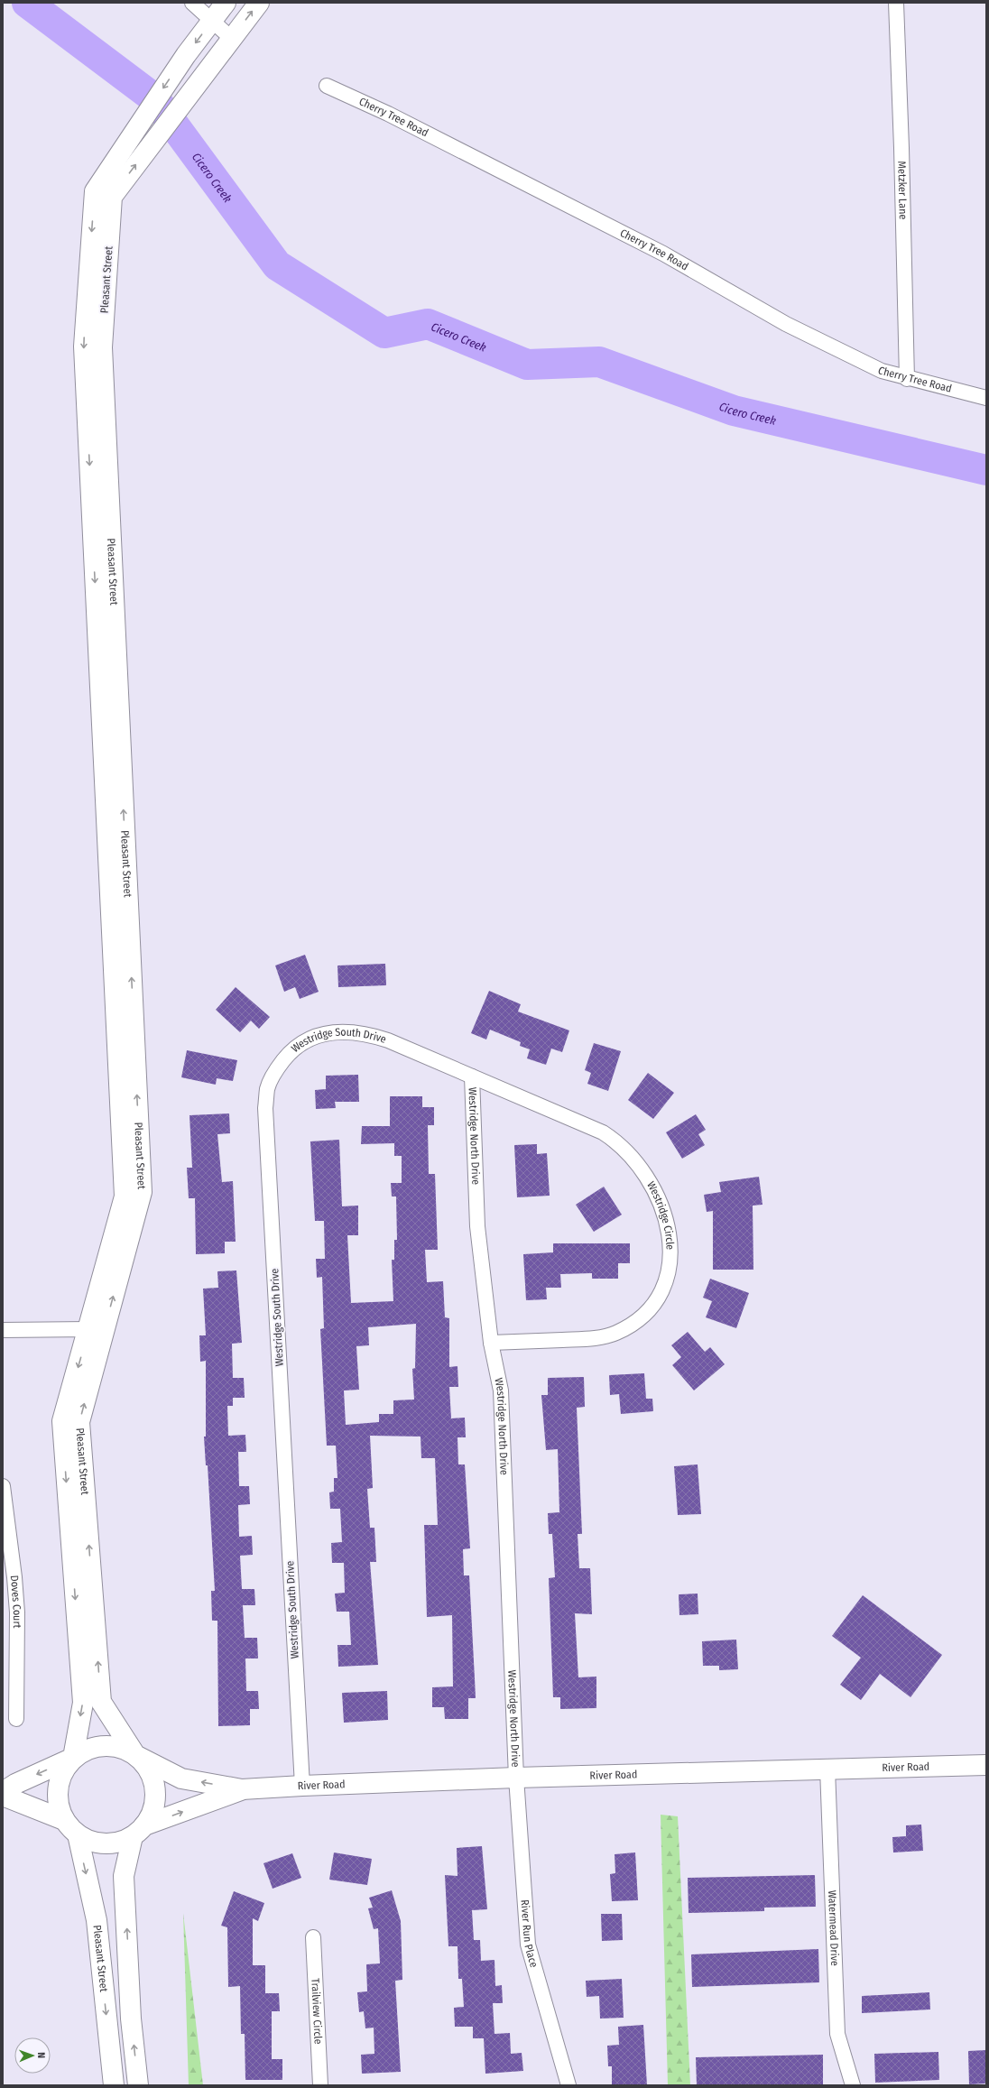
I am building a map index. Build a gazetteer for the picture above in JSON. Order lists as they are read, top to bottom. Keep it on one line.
{"streets":{"main road":["Pleasant Street","River Road"],"street":["Cherry Tree Road","Metzker Lane","Westridge South Drive","Westridge North Drive","Westridge Circle","Doves Court","Watermead Drive","River Run Place","Trailview Circle"]},"crossings":[["Cherry Tree Road","Metzker Lane"],["Pleasant Street","River Road"],["Westridge South Drive","Westridge North Drive"],["Westridge South Drive","Westridge Circle"],["Westridge South Drive","River Road"],["Westridge North Drive","Westridge Circle"],["Westridge North Drive","River Road"],["Westridge North Drive","River Run Place"],["River Road","Watermead Drive"],["River Road","River Run Place"]],"water":["Cicero Creek"],"north":"right"}
